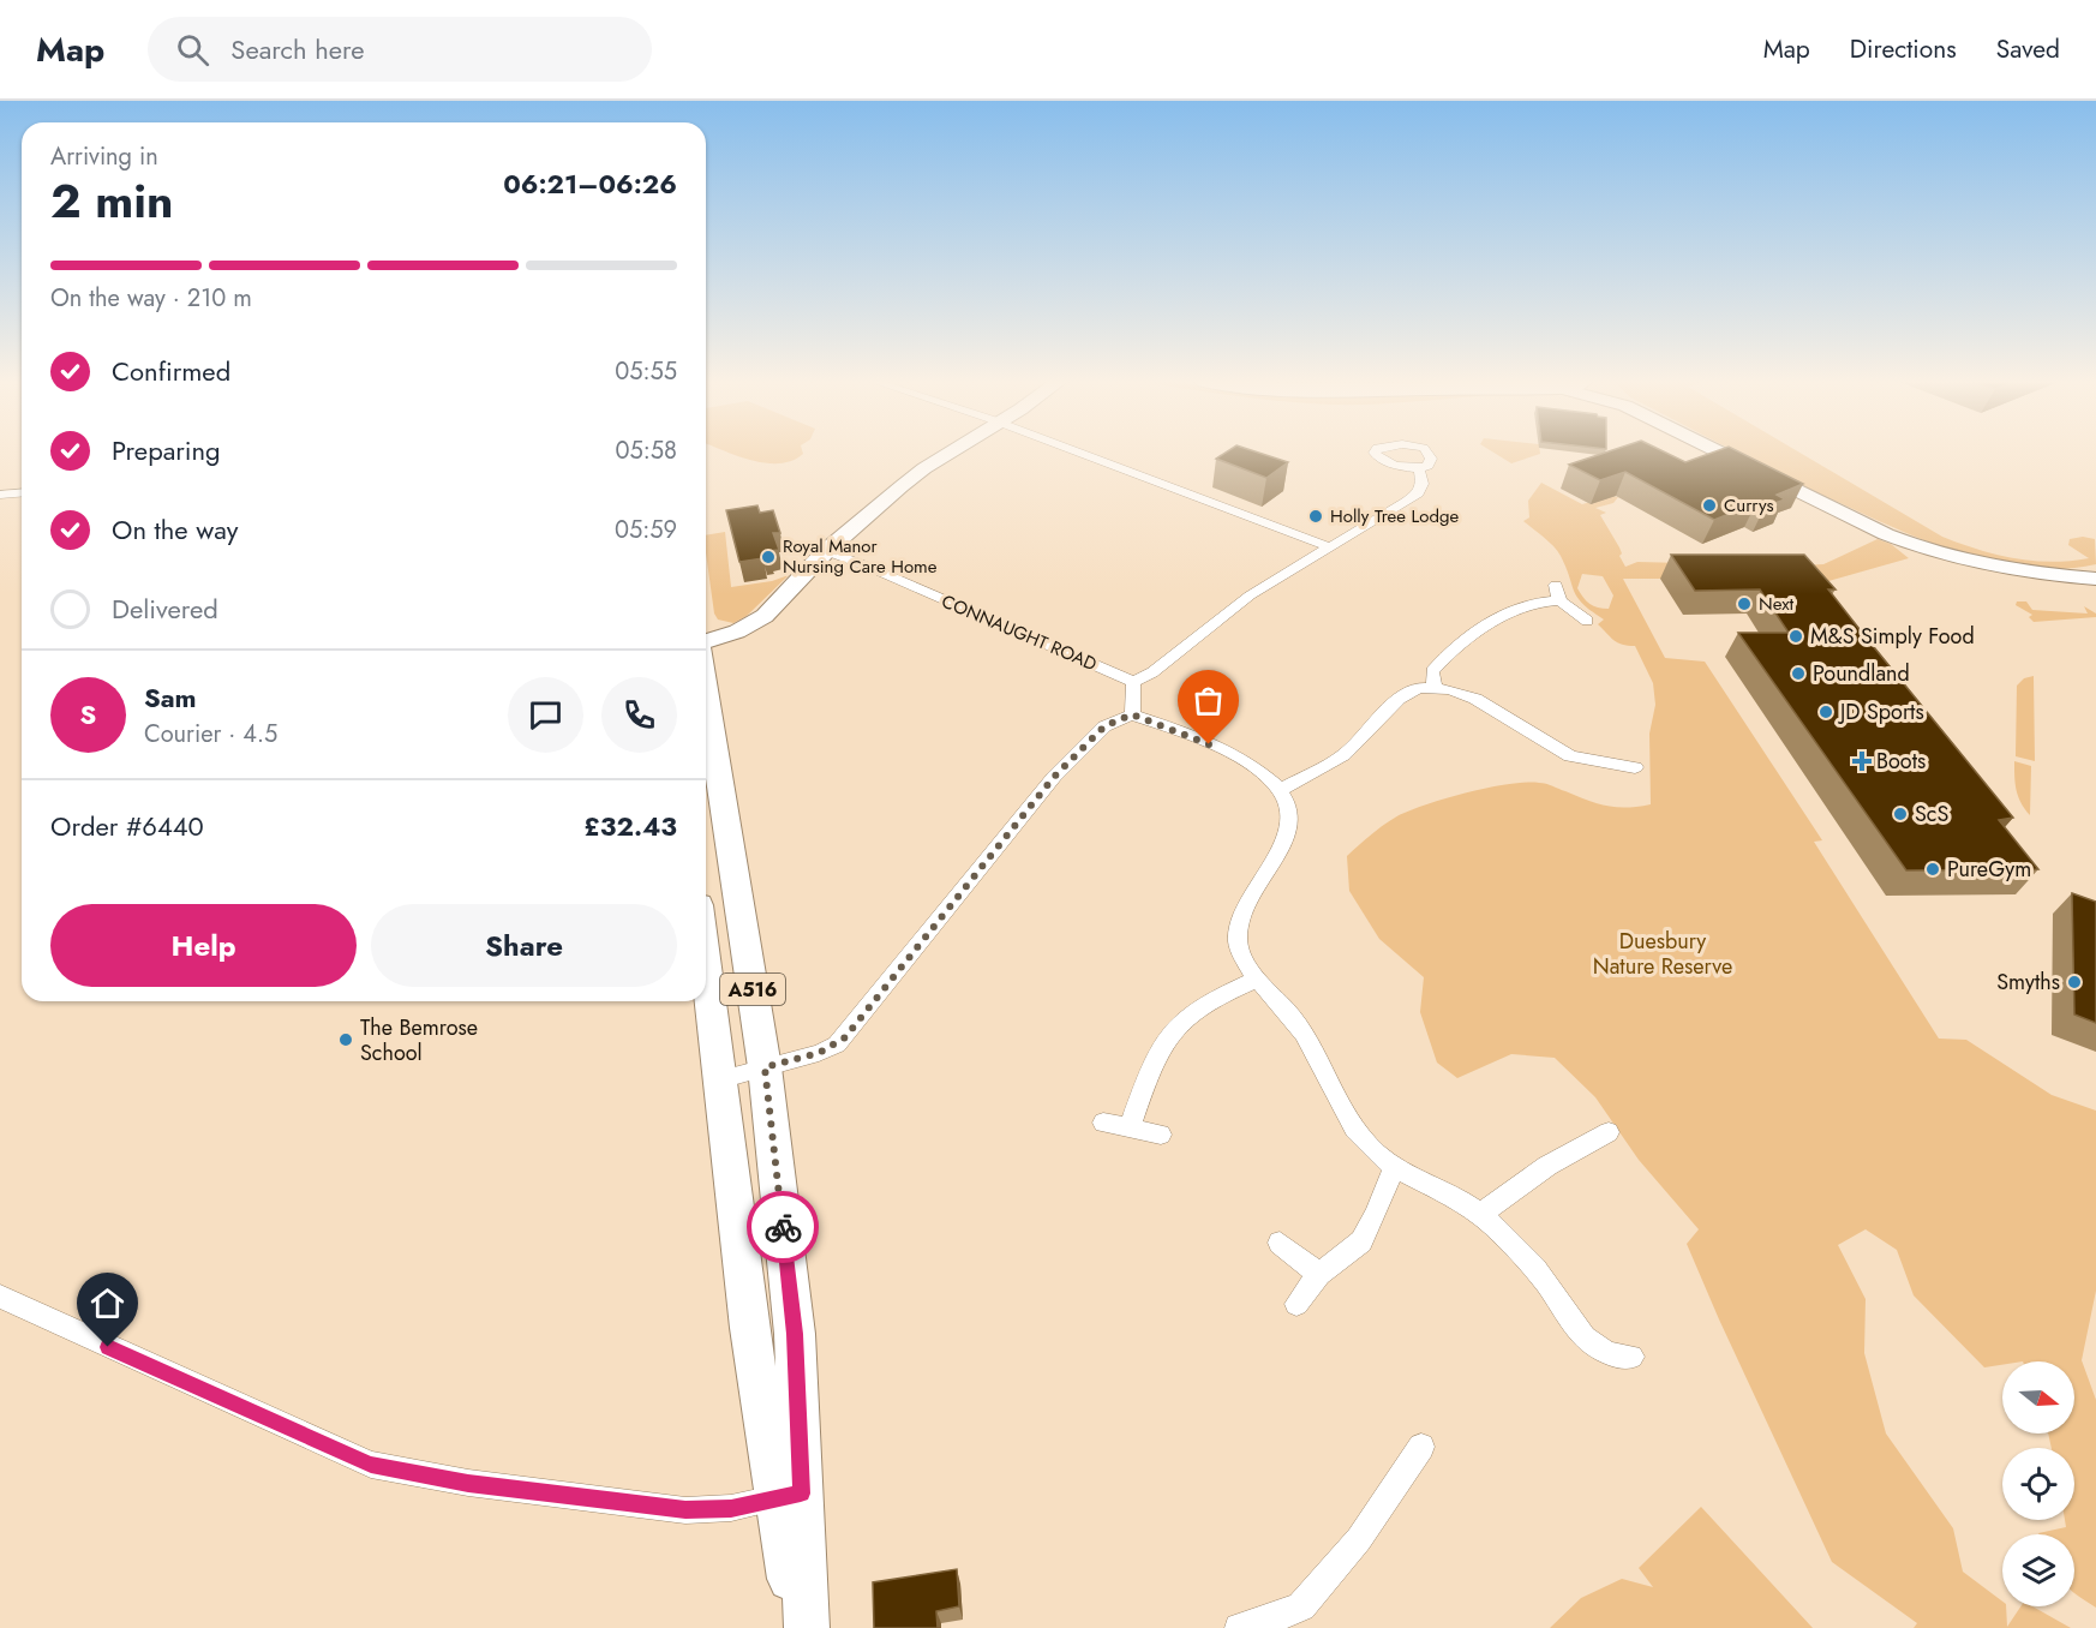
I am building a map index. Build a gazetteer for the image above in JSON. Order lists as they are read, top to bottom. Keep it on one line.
{"streets":{"main road":["A516"],"street":["CONNAUGHT ROAD"]},"parks":["Duesbury Nature Reserve"],"places":{"other":["Currys","Holly Tree Lodge","Royal Manor Nursing Care Home","Next","M&S Simply Food","Poundland","JD Sports","ScS","PureGym","Smyths","The Bemrose School"],"health":["Boots"]},"north":"right","page":{"header":"Map","search":"Search here","nav":["Map","Directions","Saved"],"heading":["2 min","Arriving in","06:21–06:26"],"panel":["Sam","Courier · 4.5","Order #6440","£32.43"],"bar":"On the way · 210 m","list":[["Confirmed","05:55"],["Preparing","05:58"],["On the way","05:59"],"Delivered"],"round":"S","buttons":["Help","Share"]}}
